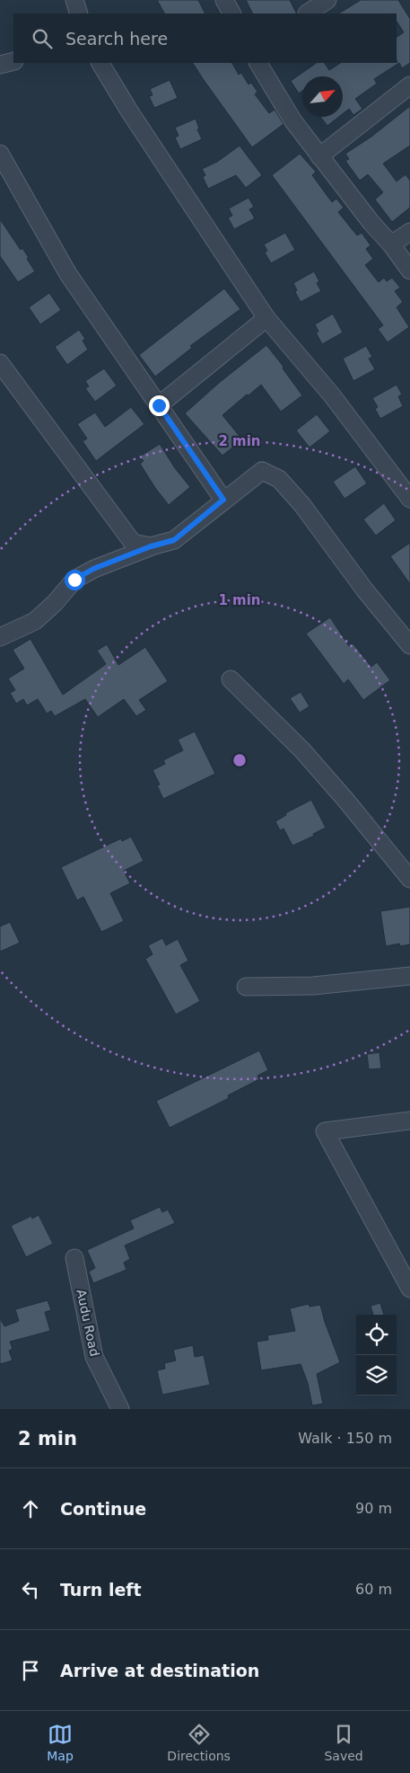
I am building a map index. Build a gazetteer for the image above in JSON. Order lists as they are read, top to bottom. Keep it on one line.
{"streets":{"street":["Audu Road"]},"north":"top right","page":{"search":"Search here","heading":["2 min","Walk · 150 m"],"list":[["Continue","90 m"],["Turn left","60 m"],"Arrive at destination"],"nav":["Map","Directions","Saved"]},"rings":["2 min","1 min"]}
